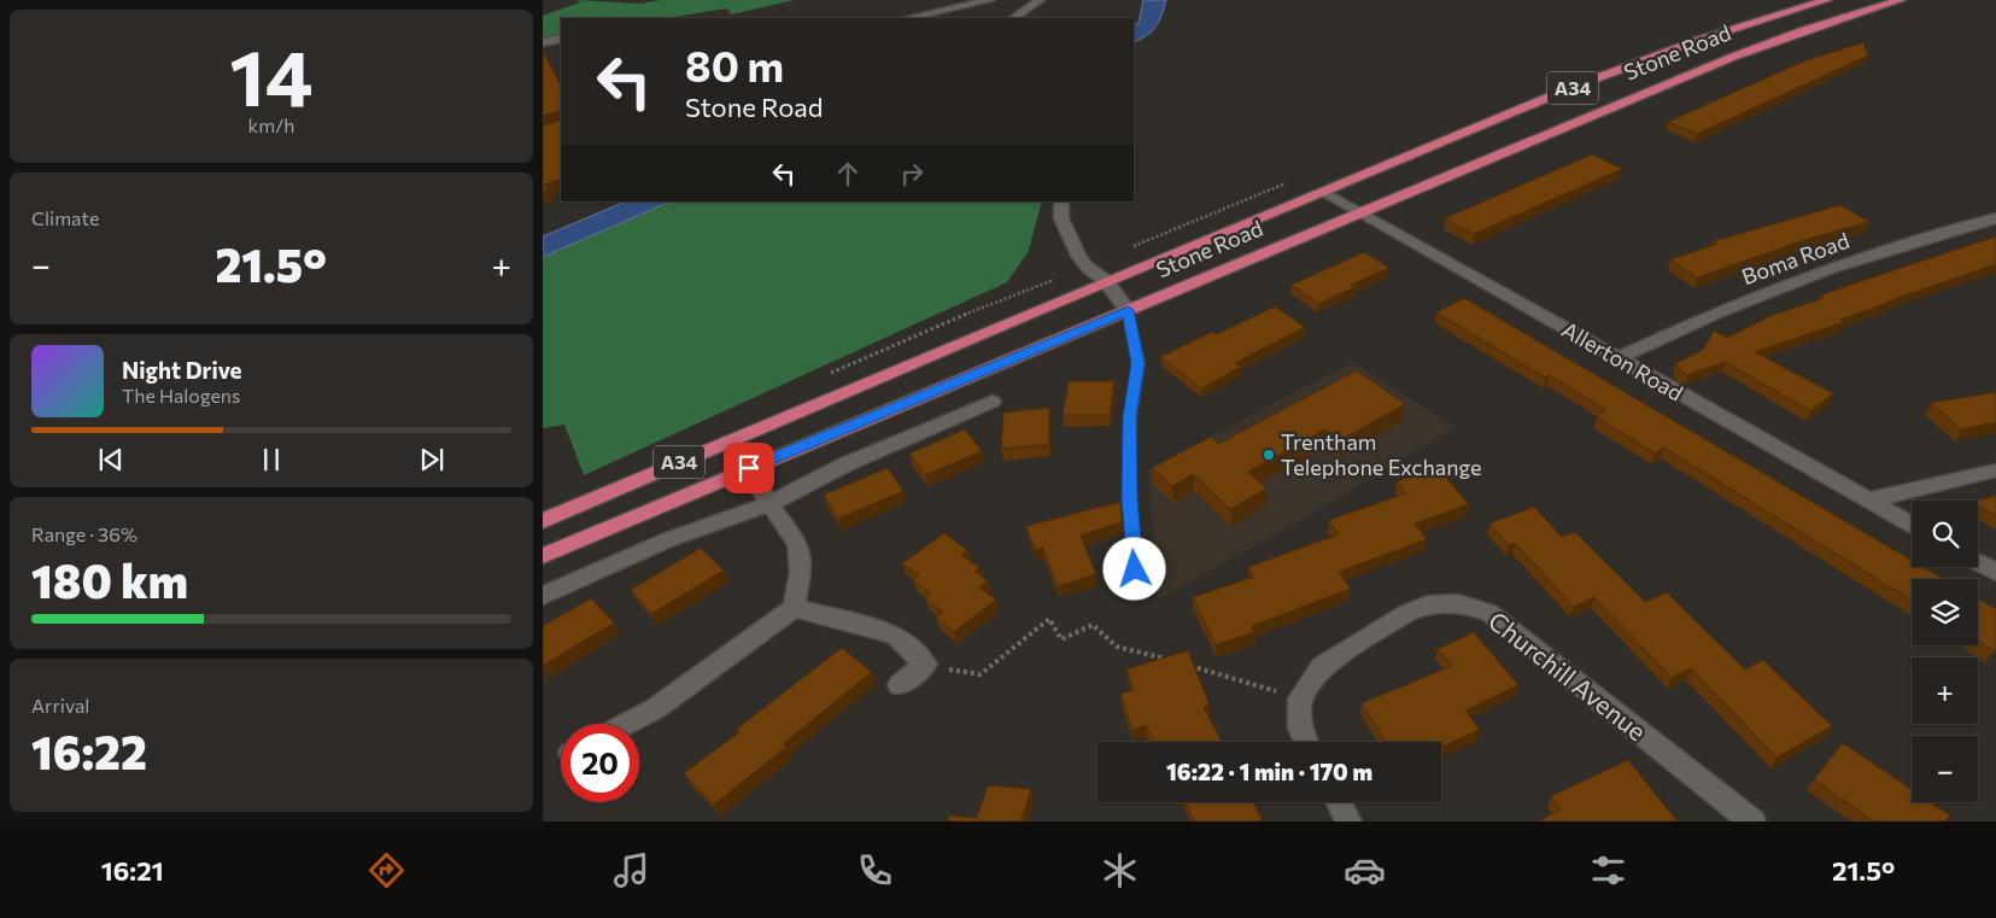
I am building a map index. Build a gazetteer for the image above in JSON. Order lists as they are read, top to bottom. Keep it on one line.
{"streets":{"highway":["Stone Road","A34"],"street":["Boma Road","Allerton Road","Churchill Avenue"]},"crossings":[["Stone Road","Allerton Road"],["Boma Road","Allerton Road"]],"places":["Trentham Telephone Exchange"],"page":{"tile":[["14","km/h"],"Climate",["Range · 36%","180 km"],["Arrival","16:22"]],"turn":["80 m","Stone Road"],"heat":["−","21.5°","+"],"song":["Night Drive","The Halogens"],"map_buttons":["+","−"],"limit":"20","trip":"16:22 · 1 min · 170 m","tabs":["16:21","21.5°"]}}
